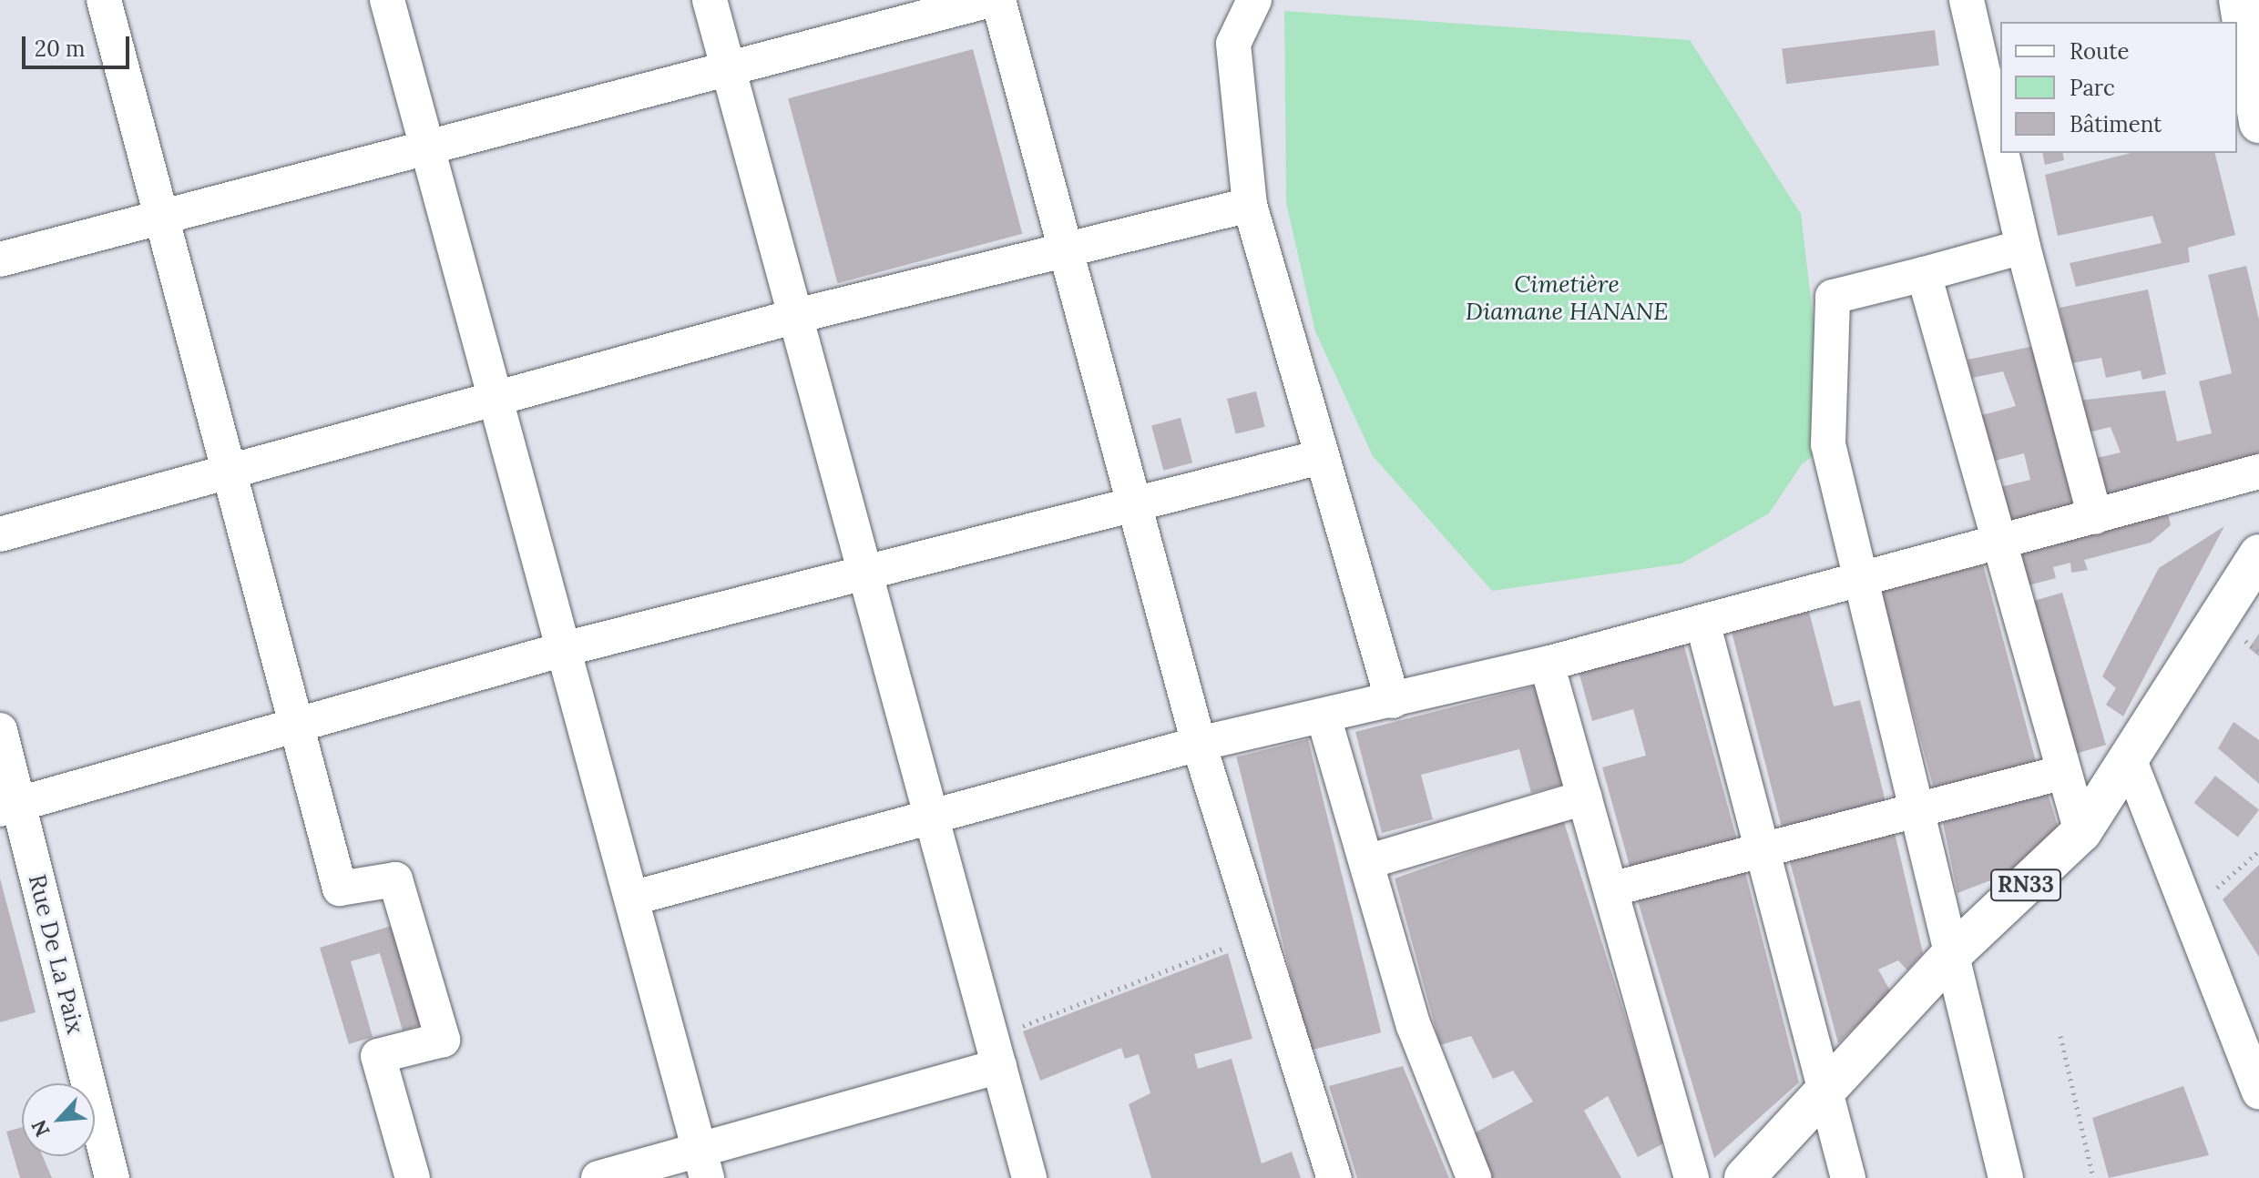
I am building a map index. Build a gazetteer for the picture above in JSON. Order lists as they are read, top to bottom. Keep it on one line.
{"streets":{"main road":["RN33"],"street":["Rue De La Paix"]},"parks":["Cimetière Diamane HANANE"],"legend":["Route","Parc","Bâtiment"],"scale_bar":"20 m","north":"bottom left"}
